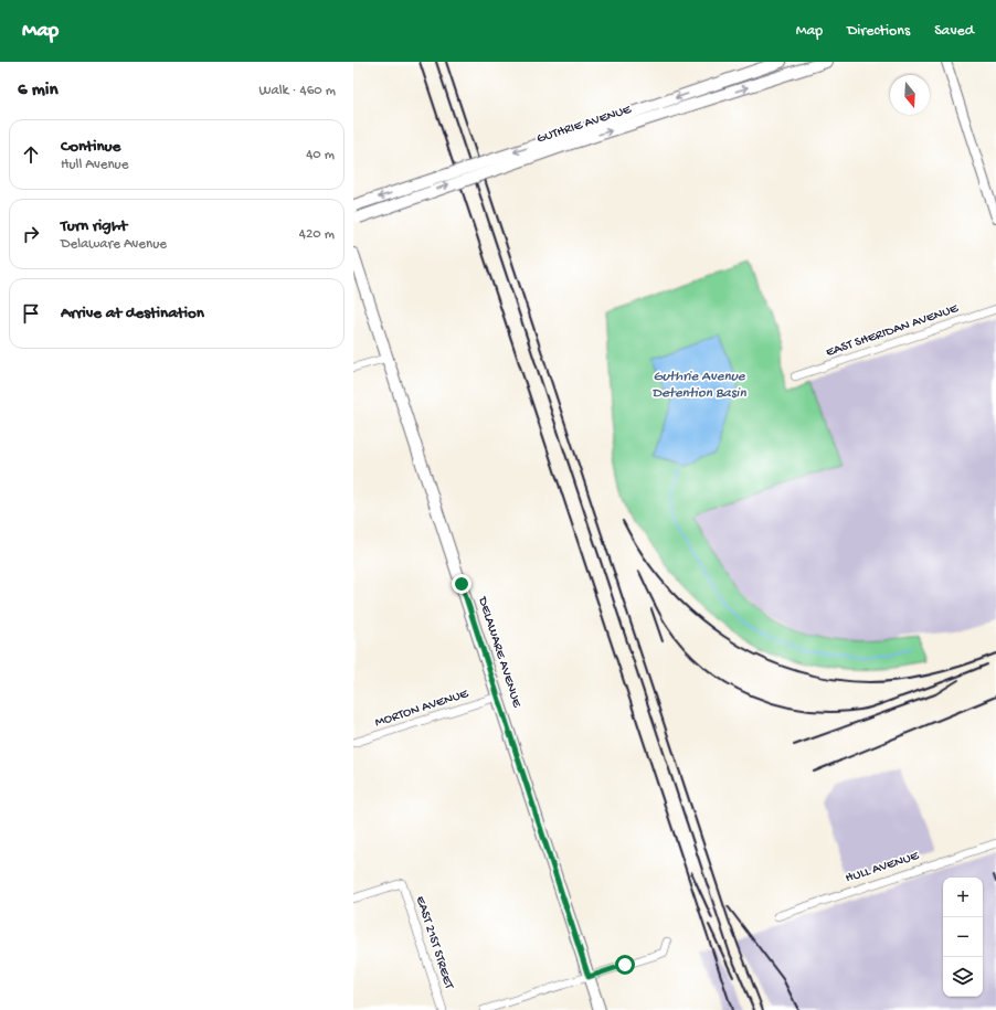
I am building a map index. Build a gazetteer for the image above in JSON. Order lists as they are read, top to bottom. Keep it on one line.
{"streets":{"main road":["GUTHRIE AVENUE","DELAWARE AVENUE"],"street":["EAST SHERIDAN AVENUE","MORTON AVENUE","HULL AVENUE","EAST 21ST STREET"]},"crossings":[["DELAWARE AVENUE","MORTON AVENUE"]],"water":["Guthrie Avenue Detention Basin"],"north":"bottom","page":{"header":"Map","nav":["Map","Directions","Saved"],"heading":["6 min","Walk · 460 m"],"list":[["Continue","Hull Avenue","40 m"],["Turn right","Delaware Avenue","420 m"],"Arrive at destination"],"map_buttons":["+","−"]}}
